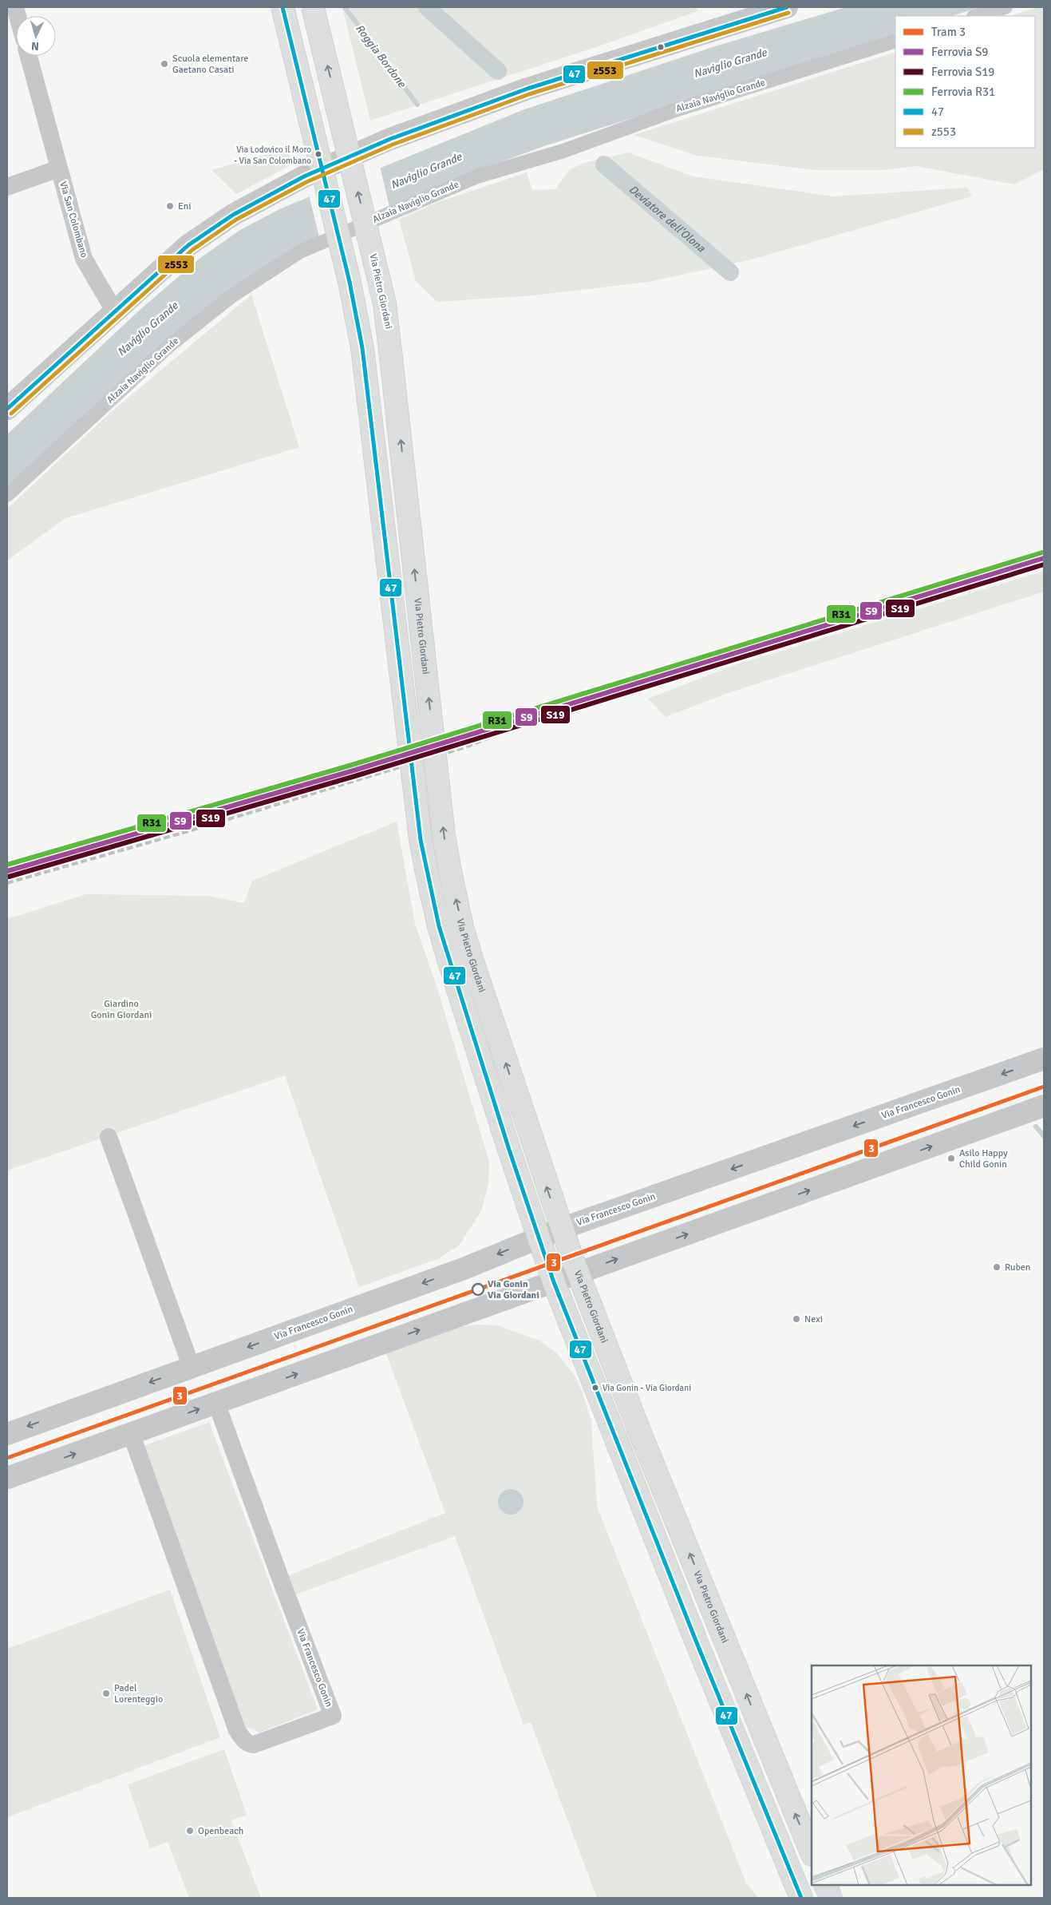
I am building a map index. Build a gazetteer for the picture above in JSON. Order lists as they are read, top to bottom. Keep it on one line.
{"streets":{"main road":["Via Pietro Giordani"],"street":["Alzaia Naviglio Grande","Via San Colombano","Via Francesco Gonin"]},"crossings":[["Via Pietro Giordani","Via Francesco Gonin"]],"water":["Roggia Bordone","Naviglio Grande","Deviatore dell'Olona"],"parks":["Giardino Gonin Giordani"],"places":["Scuola elementare Gaetano Casati","Via Lodovico il Moro - Via San Colombano","Eni","Asilo Happy Child Gonin","Ruben","Via Gonin Via Giordani","Nexi","Via Gonin - Via Giordani","Padel Lorenteggio","Openbeach"],"lines":["transit line 47","transit line z553","rail line R31","rail line S9","rail line S19","tram line 3"],"legend":["Tram 3","Ferrovia S9","Ferrovia S19","Ferrovia R31","47","z553"],"north":"bottom"}
